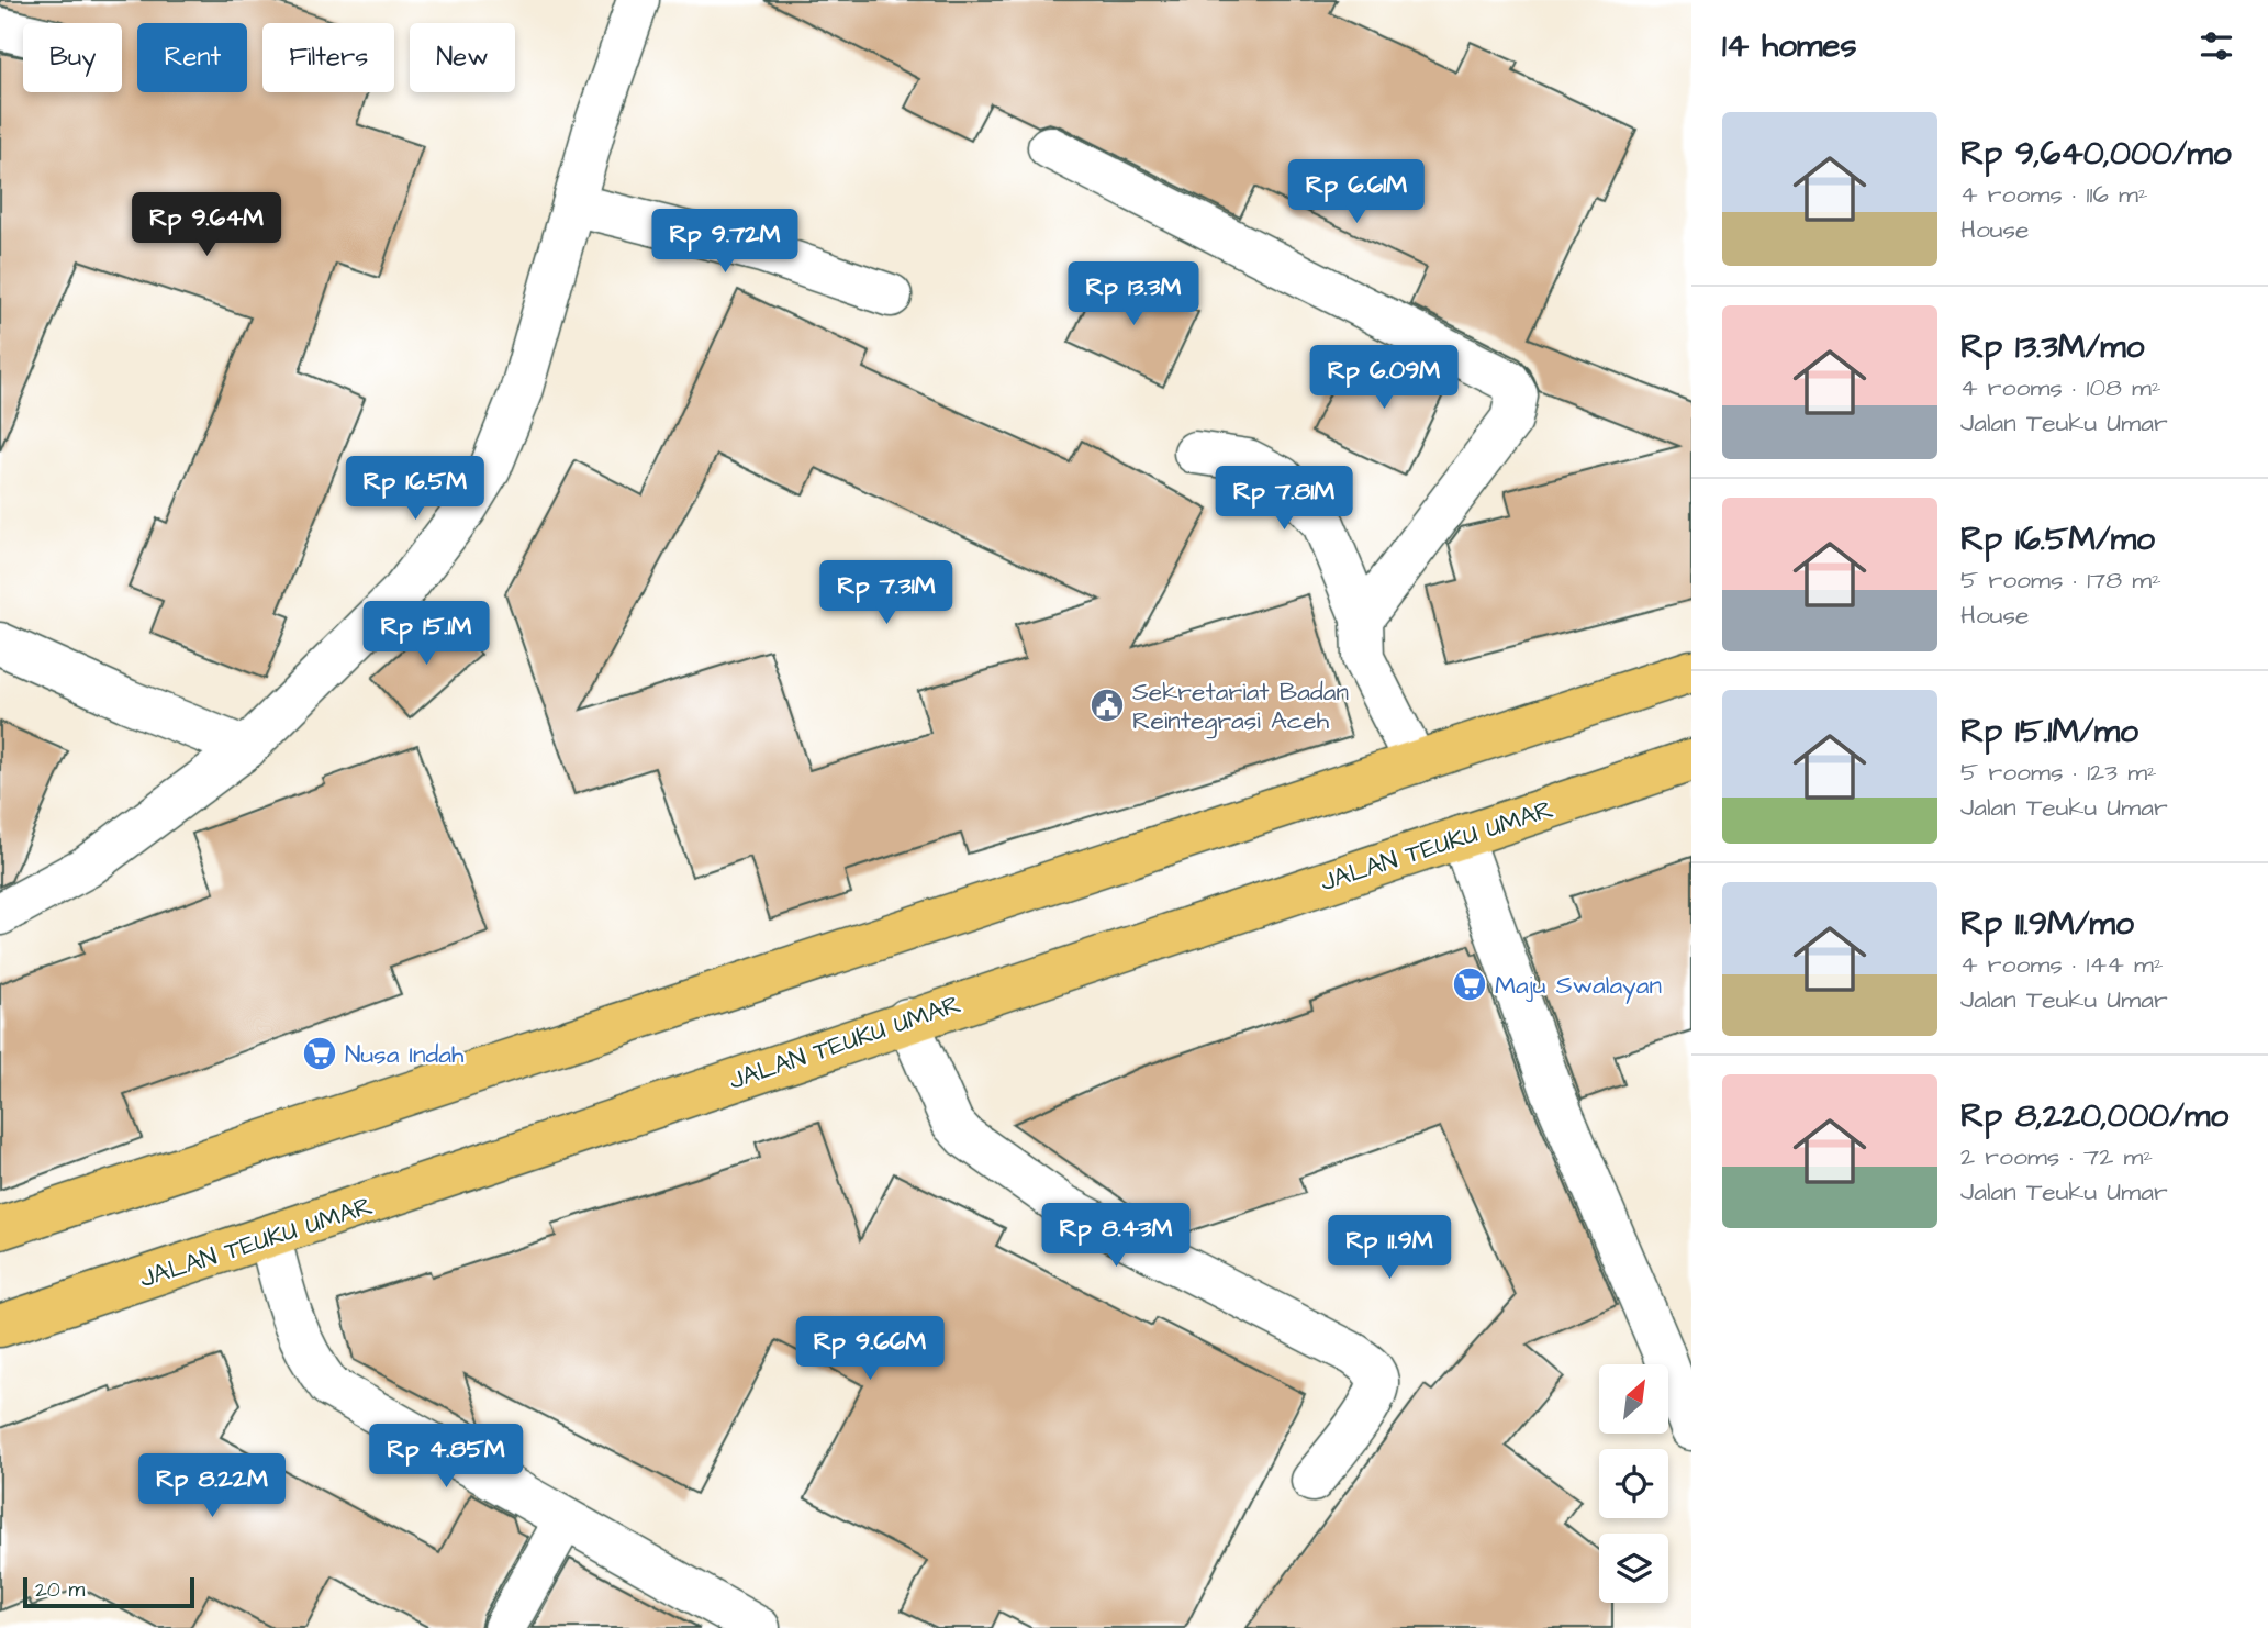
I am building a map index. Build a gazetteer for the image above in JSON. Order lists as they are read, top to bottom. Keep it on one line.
{"streets":{"highway":["JALAN TEUKU UMAR"]},"places":{"public building":["Sekretariat Badan Reintegrasi Aceh"],"supermarket":["Maju Swalayan","Nusa Indah"]},"scale_bar":"20 m","north":"top right","page":{"heading":"14 homes","chip":["Buy","Rent","Filters","New"],"list":[{"name":"Rp 9,640,000/mo","note":"4 rooms · 116 m² · House"},{"name":"Rp 13.3M/mo","note":"4 rooms · 108 m² · Jalan Teuku Umar"},{"name":"Rp 16.5M/mo","note":"5 rooms · 178 m² · House"},{"name":"Rp 15.1M/mo","note":"5 rooms · 123 m² · Jalan Teuku Umar"},{"name":"Rp 11.9M/mo","note":"4 rooms · 144 m² · Jalan Teuku Umar"},{"name":"Rp 8,220,000/mo","note":"2 rooms · 72 m² · Jalan Teuku Umar"}],"price":["Rp 6.61M","Rp 9.64M","Rp 9.72M","Rp 13.3M","Rp 6.09M","Rp 16.5M","Rp 7.81M","Rp 7.31M","Rp 15.1M","Rp 8.43M","Rp 11.9M","Rp 9.66M","Rp 4.85M","Rp 8.22M"],"scale":"20 m"}}
